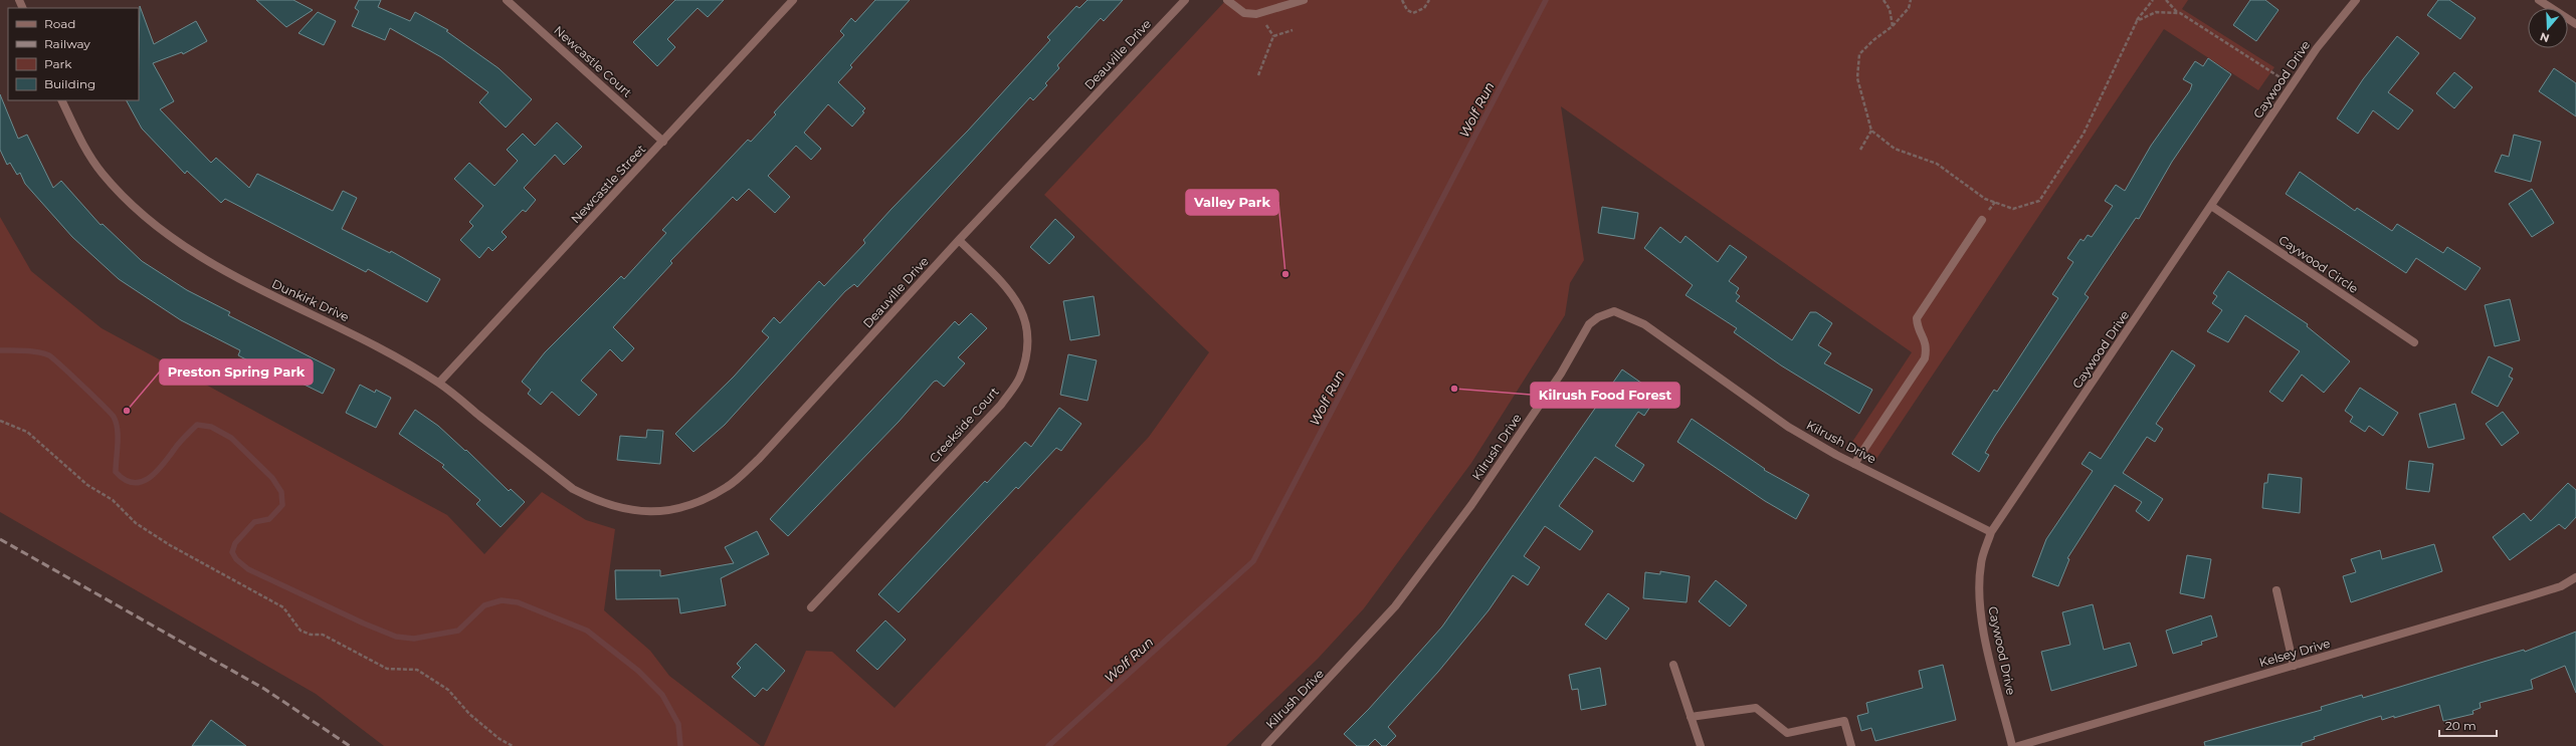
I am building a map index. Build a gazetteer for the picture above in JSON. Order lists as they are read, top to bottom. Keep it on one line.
{"streets":{"street":["Deauville Drive","Newcastle Court","Caywood Drive","Newcastle Street","Caywood Circle","Dunkirk Drive","Creekside Court","Kilrush Drive","Kelsey Drive"]},"crossings":[["Deauville Drive","Dunkirk Drive"],["Deauville Drive","Creekside Court"],["Newcastle Court","Newcastle Street"],["Caywood Drive","Caywood Circle"],["Caywood Drive","Kilrush Drive"],["Newcastle Street","Dunkirk Drive"]],"water":["Wolf Run"],"places":["Valley Park","Kilrush Food Forest","Preston Spring Park"],"legend":["Road","Railway","Park","Building"],"scale_bar":"20 m","north":"bottom"}
